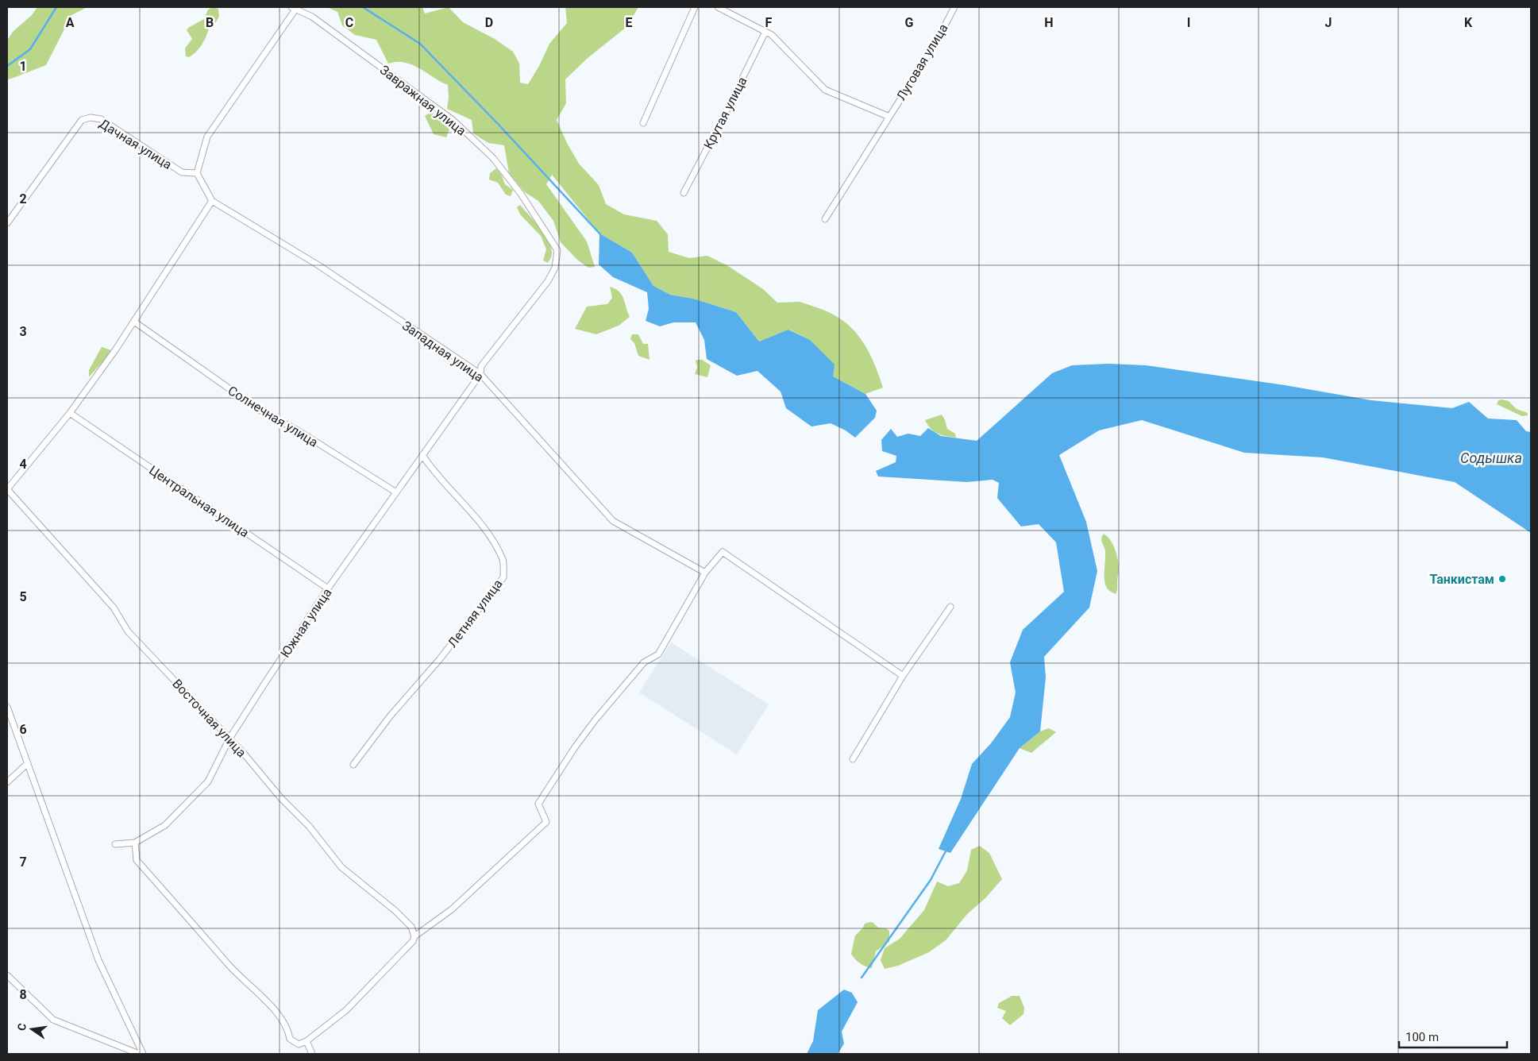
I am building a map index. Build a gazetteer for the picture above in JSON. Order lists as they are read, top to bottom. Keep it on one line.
{"streets":{"street":["Луговая улица","Завражная улица","Крутая улица","Дачная улица","Западная улица","Солнечная улица","Центральная улица","Летняя улица","Южная улица","Восточная улица"]},"crossings":[["Завражная улица","Западная улица"],["Завражная улица","Южная улица"],["Западная улица","Южная улица"],["Солнечная улица","Южная улица"],["Центральная улица","Южная улица"],["Летняя улица","Южная улица"],["Южная улица","Восточная улица"]],"water":["Содышка"],"places":["Танкистам"],"scale_bar":"100 m","north":"left","grid":{"columns":["A","B","C","D","E","F","G","H","I","J","K"],"rows":["1","2","3","4","5","6","7","8"]}}
